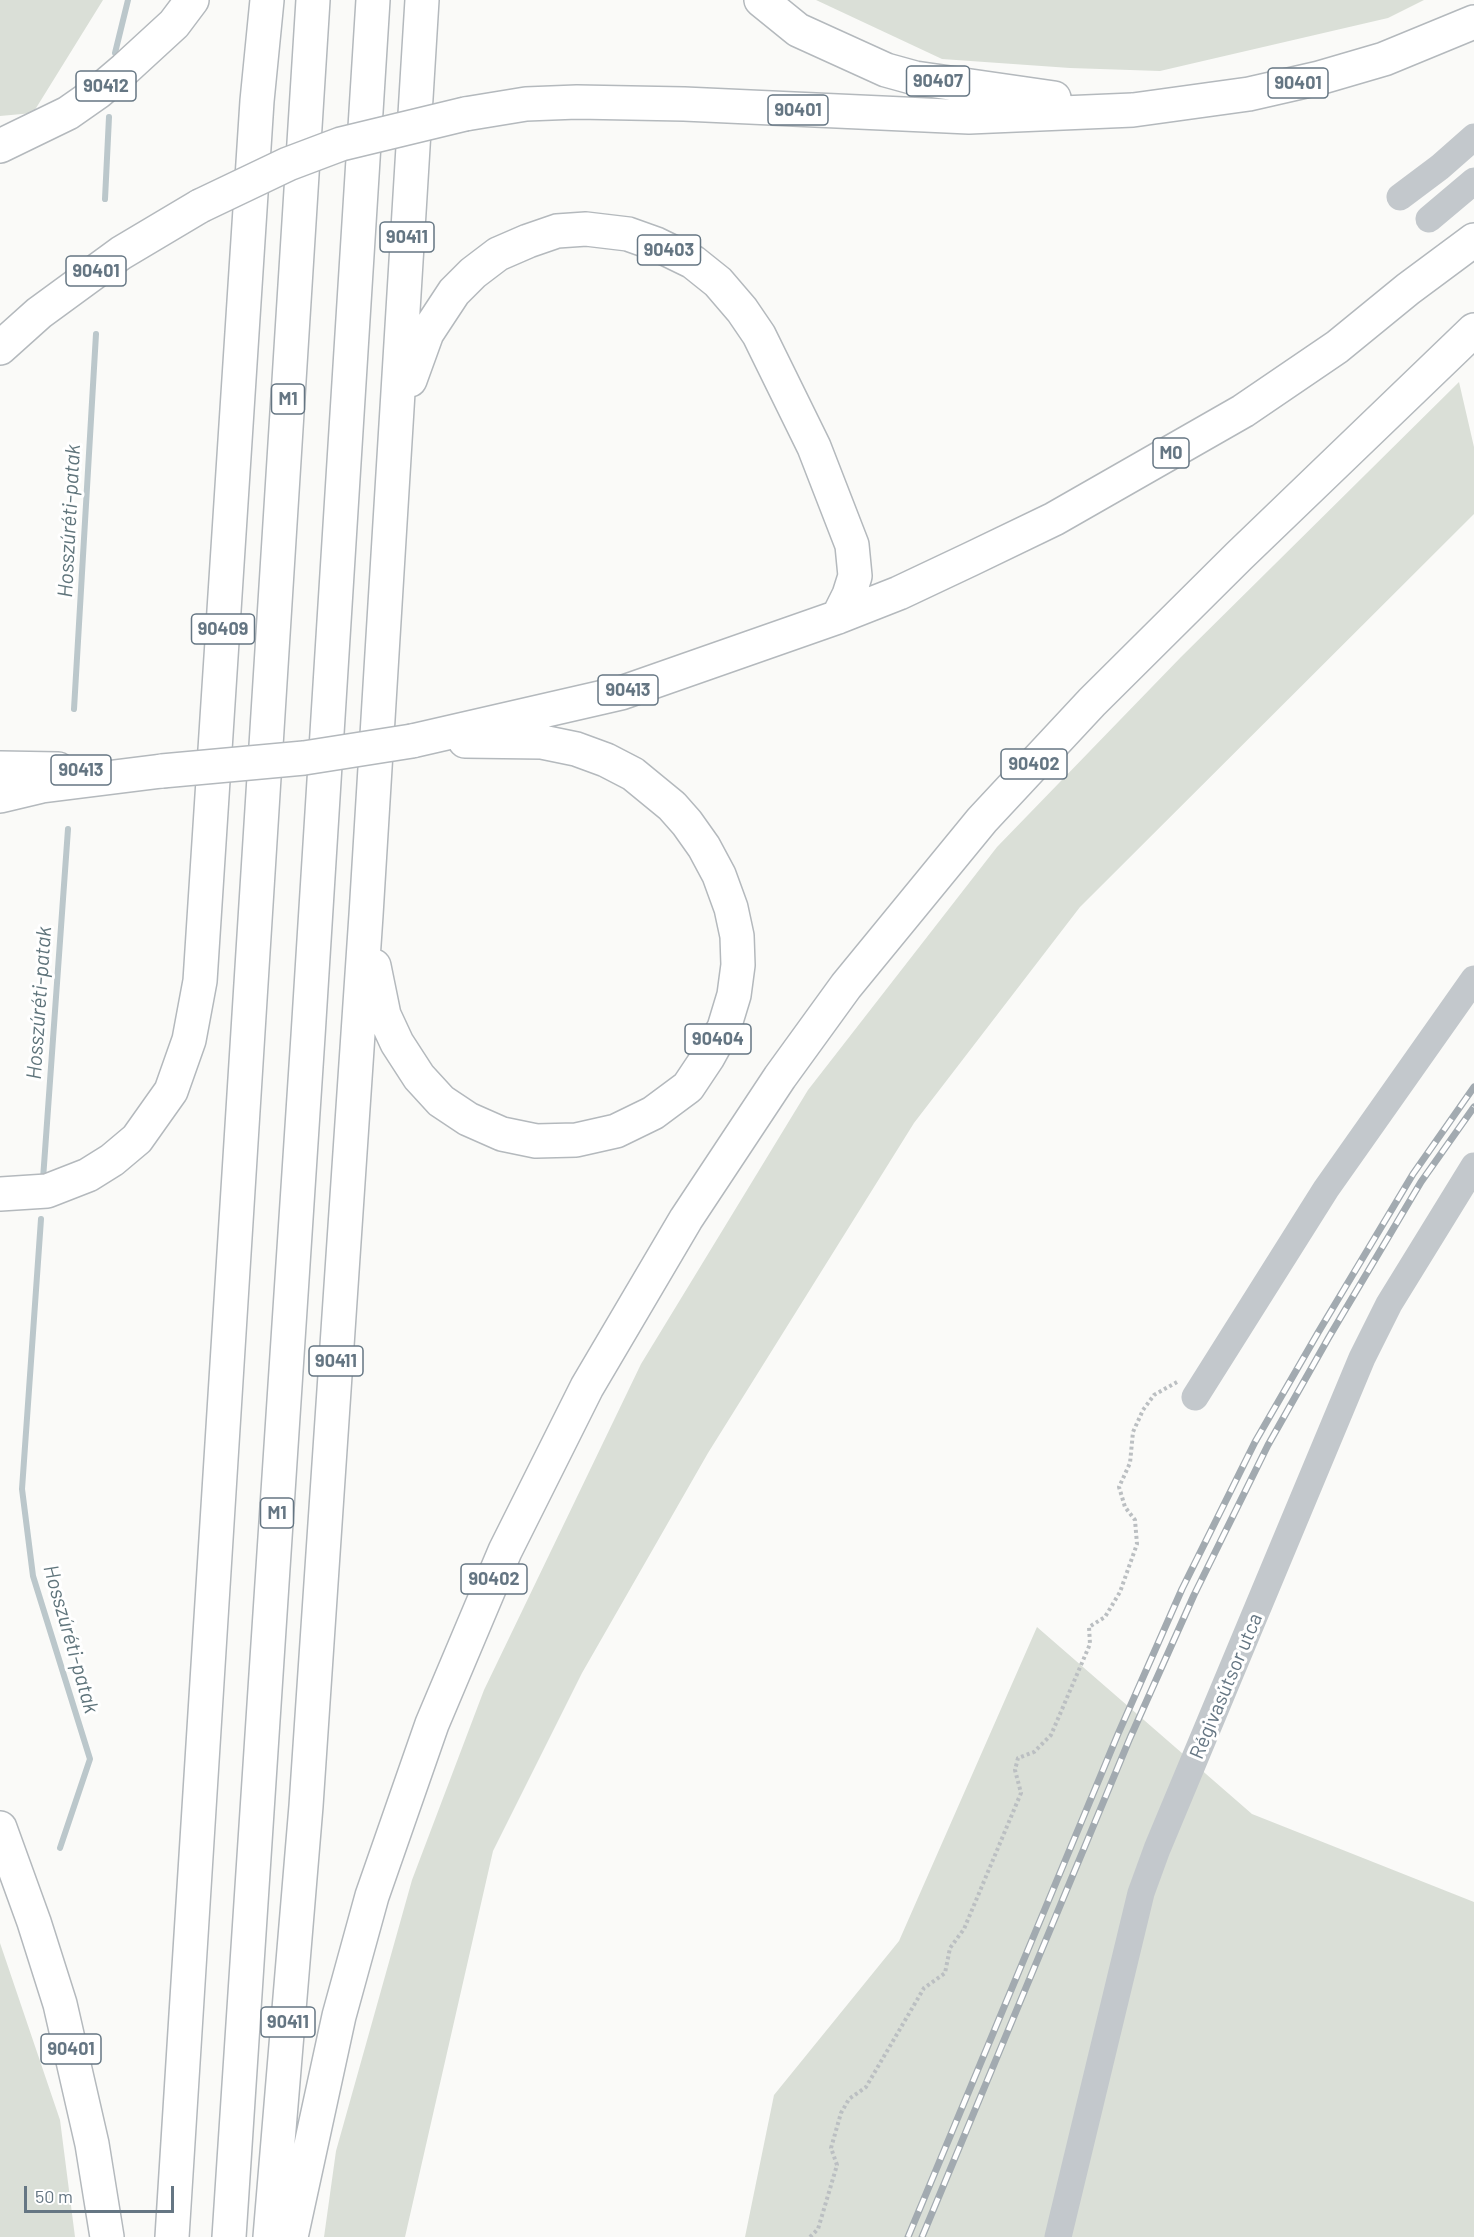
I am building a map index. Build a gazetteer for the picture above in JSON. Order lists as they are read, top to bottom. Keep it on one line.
{"streets":{"highway":["90407","90401","90412","90411","90403","M1","M0","90409","90413","90402","90404"],"street":["Régivasútsor utca"]},"crossings":[["90407","90401"],["90411","90403"],["90411","90404"],["90403","M0"],["90403","90413"],["M0","90413"],["90413","90404"]],"water":["Hosszúréti-patak"],"scale_bar":"50 m"}
